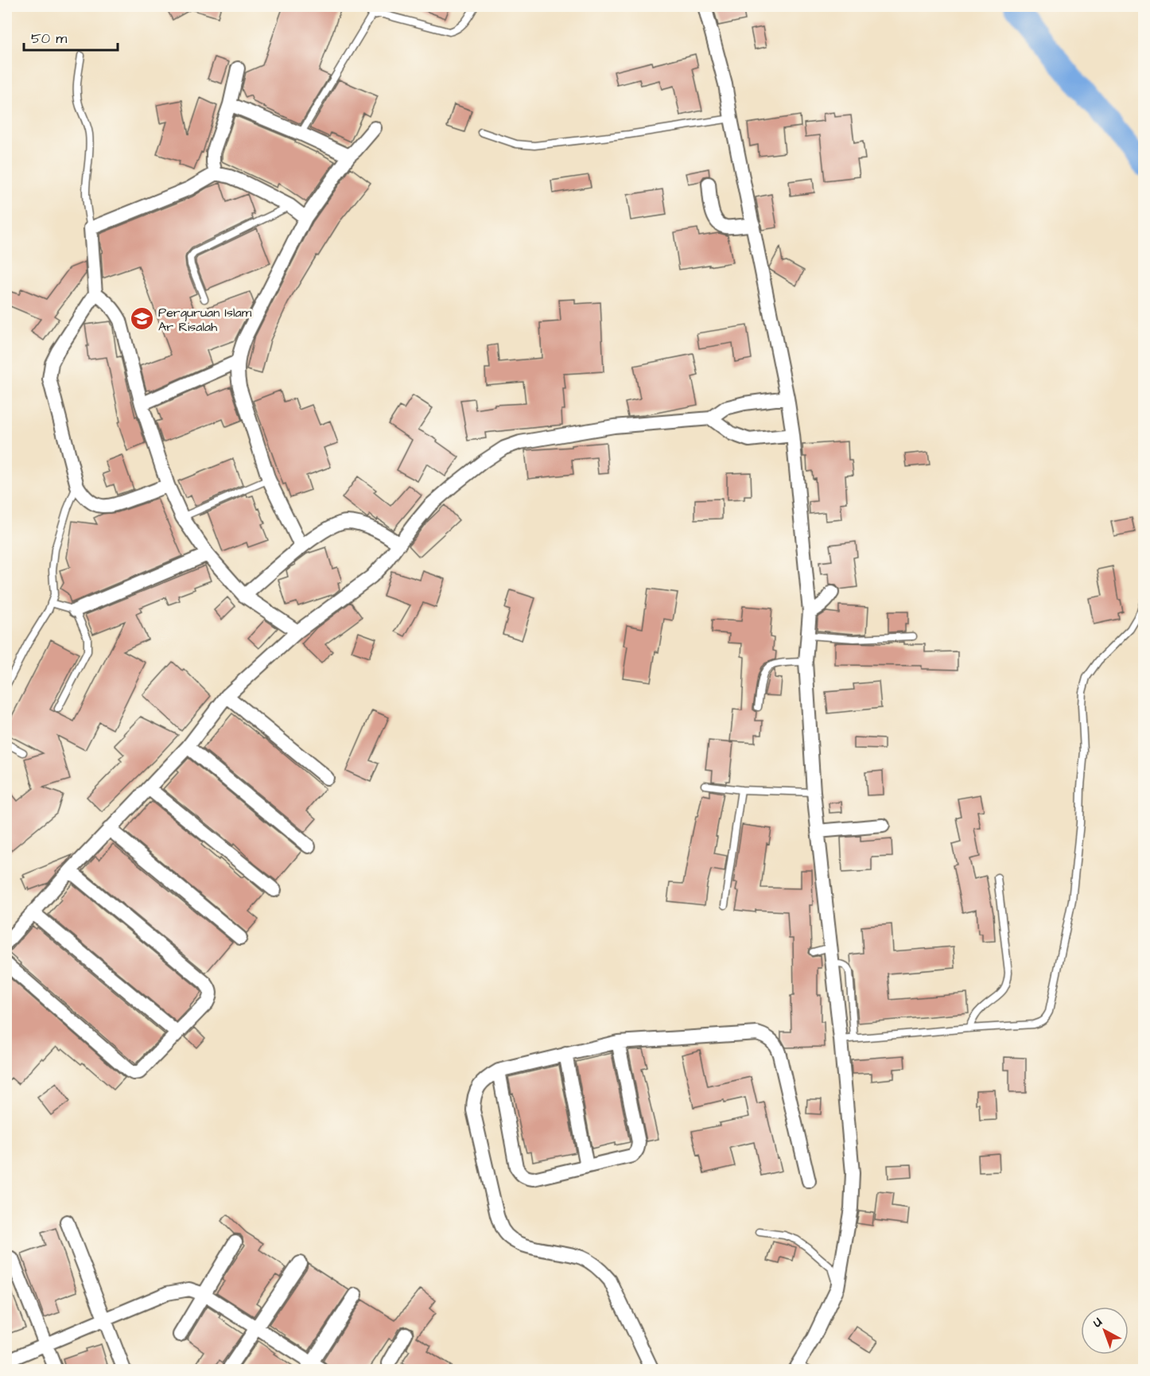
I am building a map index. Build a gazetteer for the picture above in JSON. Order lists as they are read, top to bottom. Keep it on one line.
{"places":{"school or university":["Perguruan Islam Ar Risalah"]},"scale_bar":"50 m","north":"top left"}
